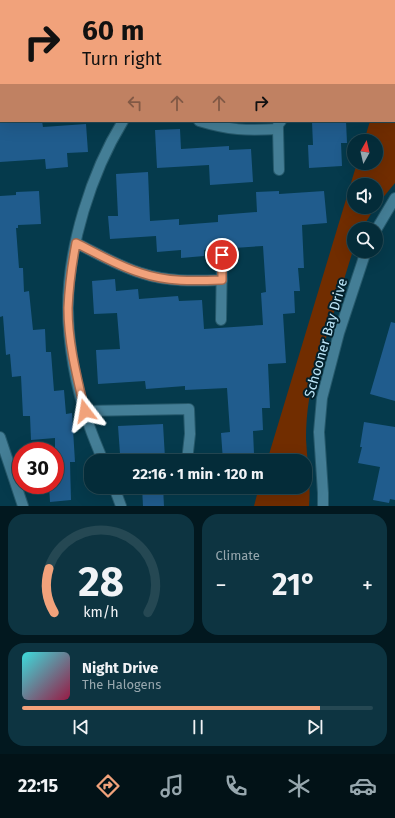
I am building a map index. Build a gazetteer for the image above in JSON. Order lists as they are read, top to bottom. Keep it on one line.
{"streets":{"street":["Schooner Bay Drive"]},"north":"top","page":{"turn":["60 m","Turn right"],"limit":"30","trip":"22:16 · 1 min · 120 m","tile":"Climate","heat":["−","21°","+"],"song":["Night Drive","The Halogens"],"tabs":"22:15","gauge":["28","km/h"]}}
